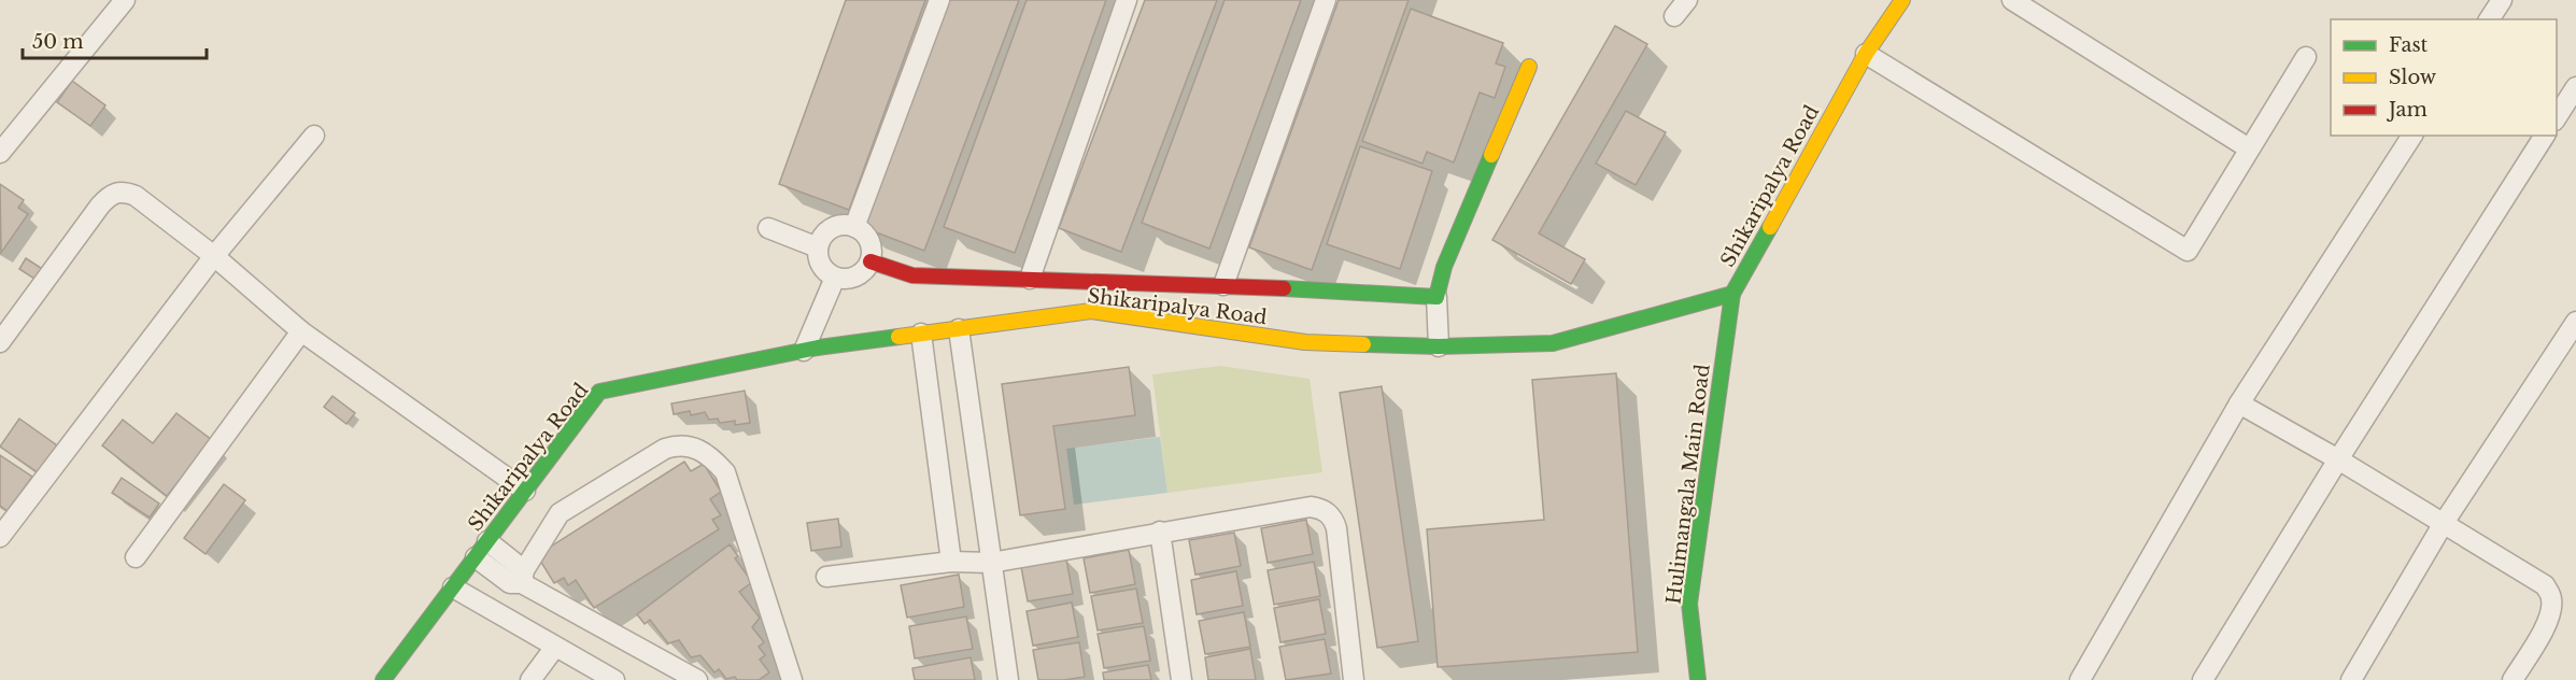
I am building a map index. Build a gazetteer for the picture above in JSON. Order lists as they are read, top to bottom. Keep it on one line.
{"streets":{"street":["Shikaripalya Road","Hulimangala Main Road"]},"crossings":[["Shikaripalya Road","Hulimangala Main Road"]],"legend":["Fast","Slow","Jam"],"scale_bar":"50 m"}
